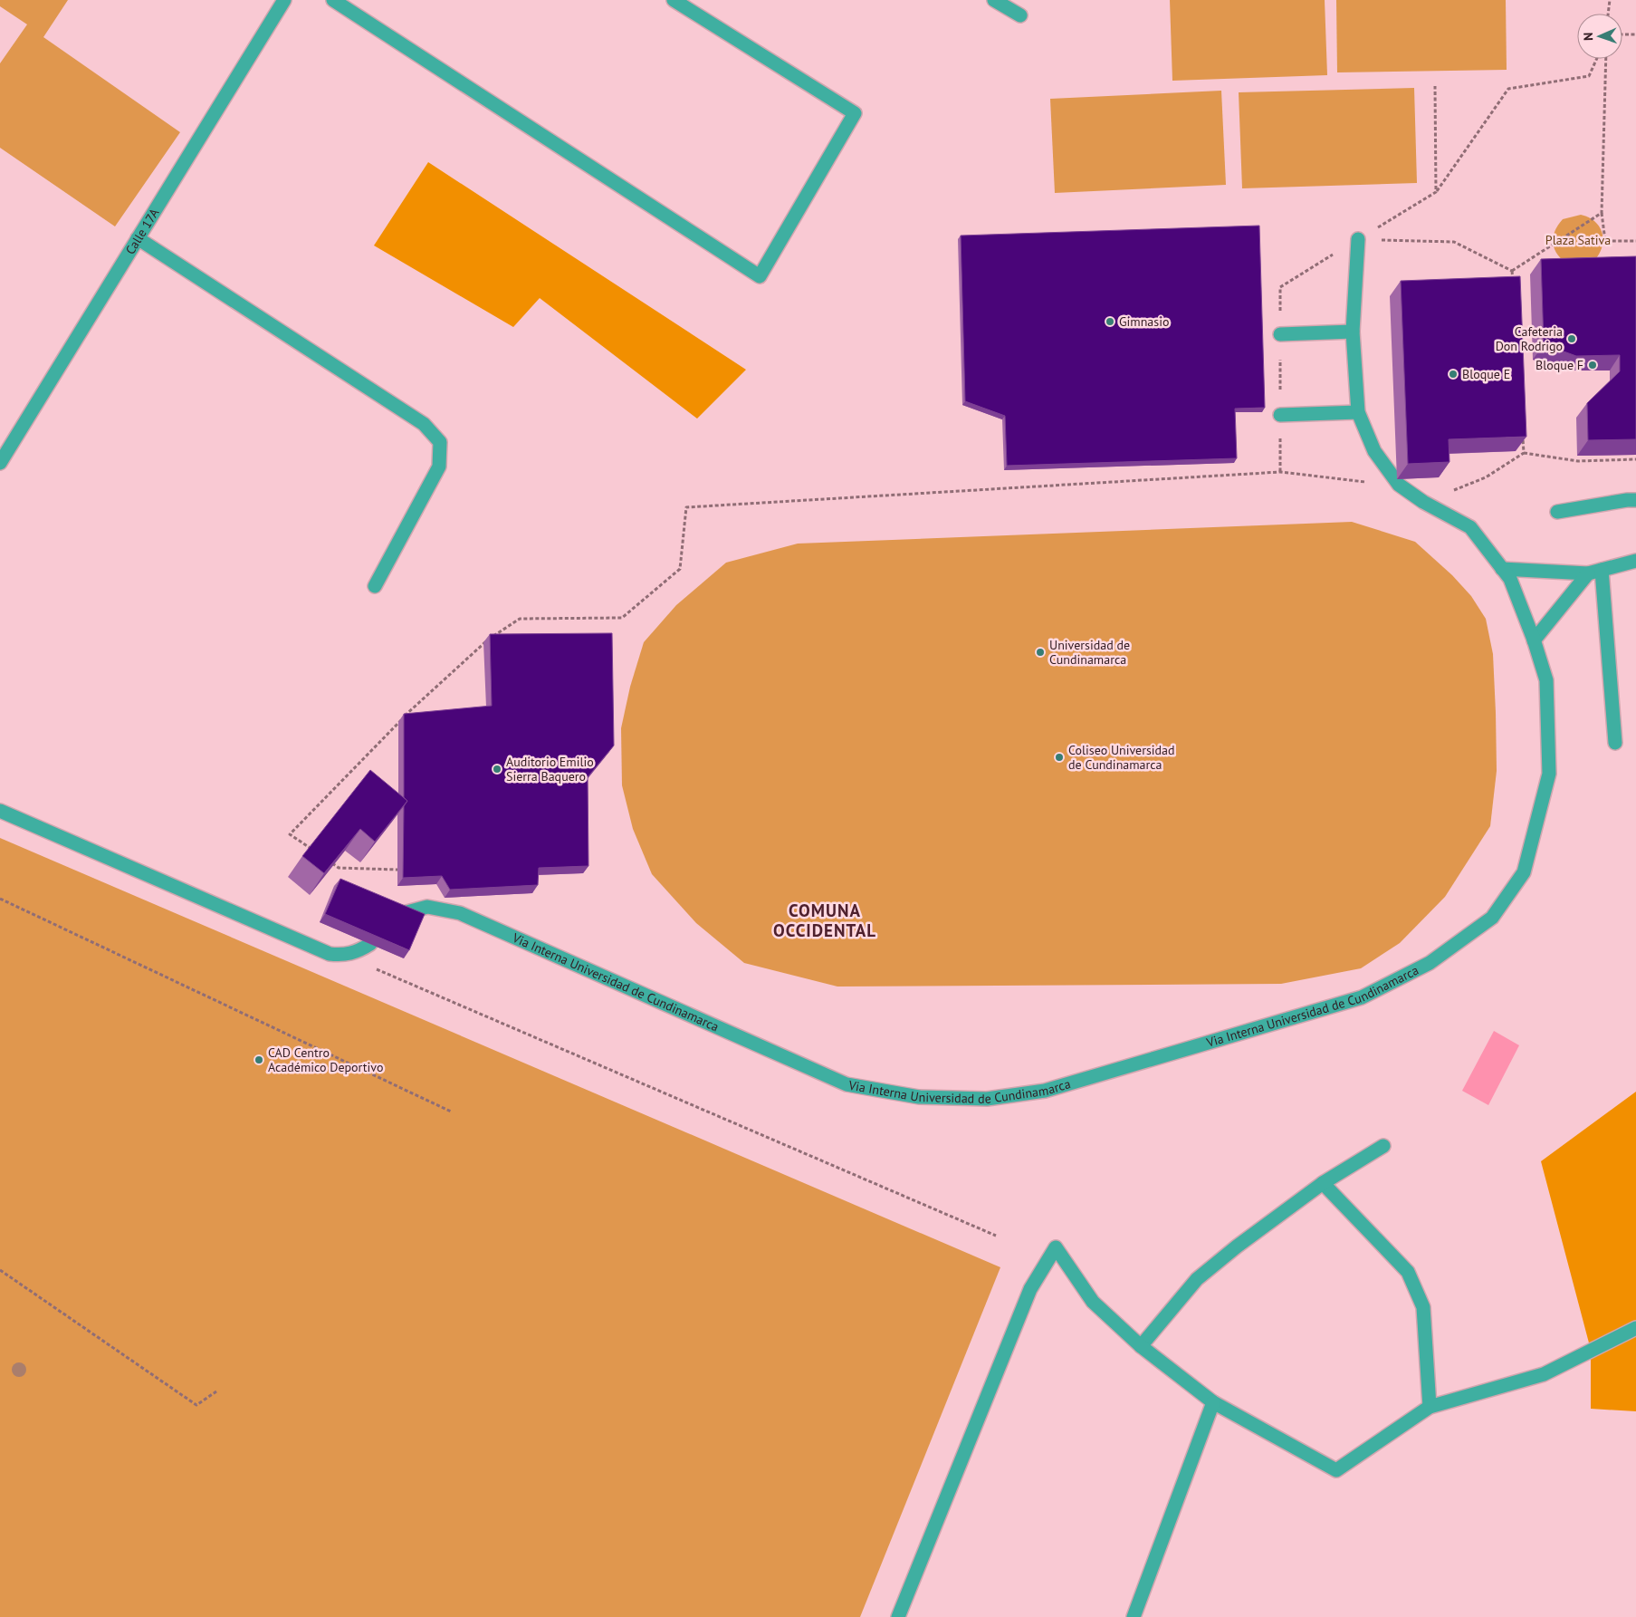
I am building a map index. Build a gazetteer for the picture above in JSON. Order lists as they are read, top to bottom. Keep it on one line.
{"streets":{"street":["Calle 17A","Via Interna Universidad de Cundinamarca"]},"districts":["COMUNA OCCIDENTAL"],"parks":["Plaza Sativa"],"places":["Gimnasio","Cafeteria Don Rodrigo","Bloque F","Bloque E","Universidad de Cundinamarca","Coliseo Universidad de Cundinamarca","Auditorio Emilio Sierra Baquero","CAD Centro Académico Deportivo"],"north":"left"}
